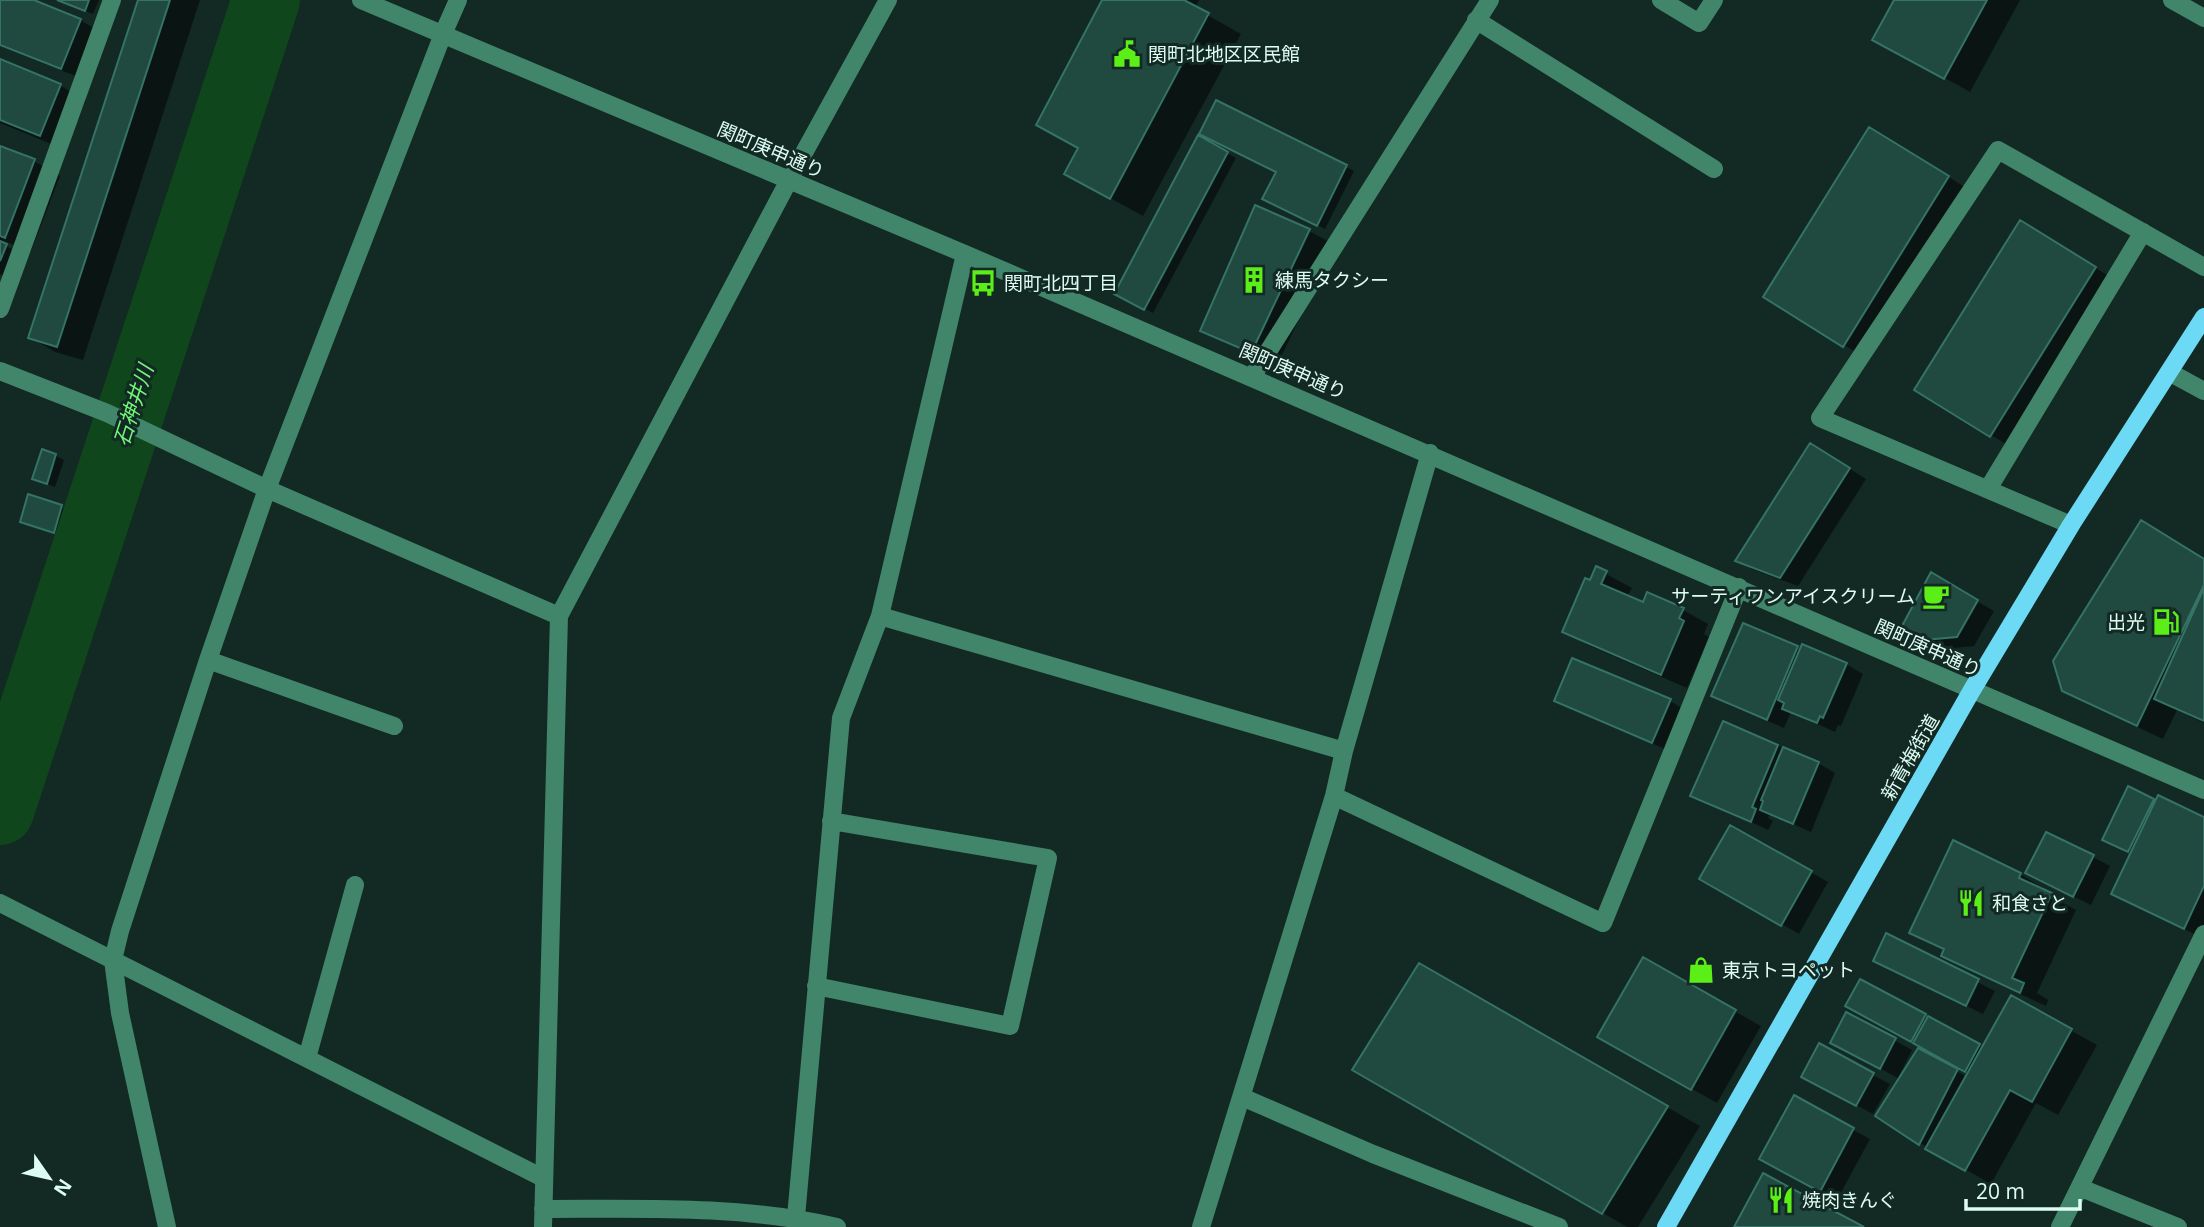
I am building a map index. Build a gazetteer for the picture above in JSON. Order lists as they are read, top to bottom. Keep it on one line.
{"streets":{"main road":["新青梅街道"],"street":["関町庚申通り"]},"crossings":[["関町庚申通り","新青梅街道"]],"water":["石神井川"],"places":{"public building":["関町北地区区民館"],"building":["練馬タクシー"],"bus stop":["関町北四丁目"],"cafe":["サーティワンアイスクリーム"],"fuel station":["出光"],"restaurant":["和食さと","焼肉きんぐ"],"shop":["東京トヨペット"]},"scale_bar":"20 m","north":"bottom right"}
